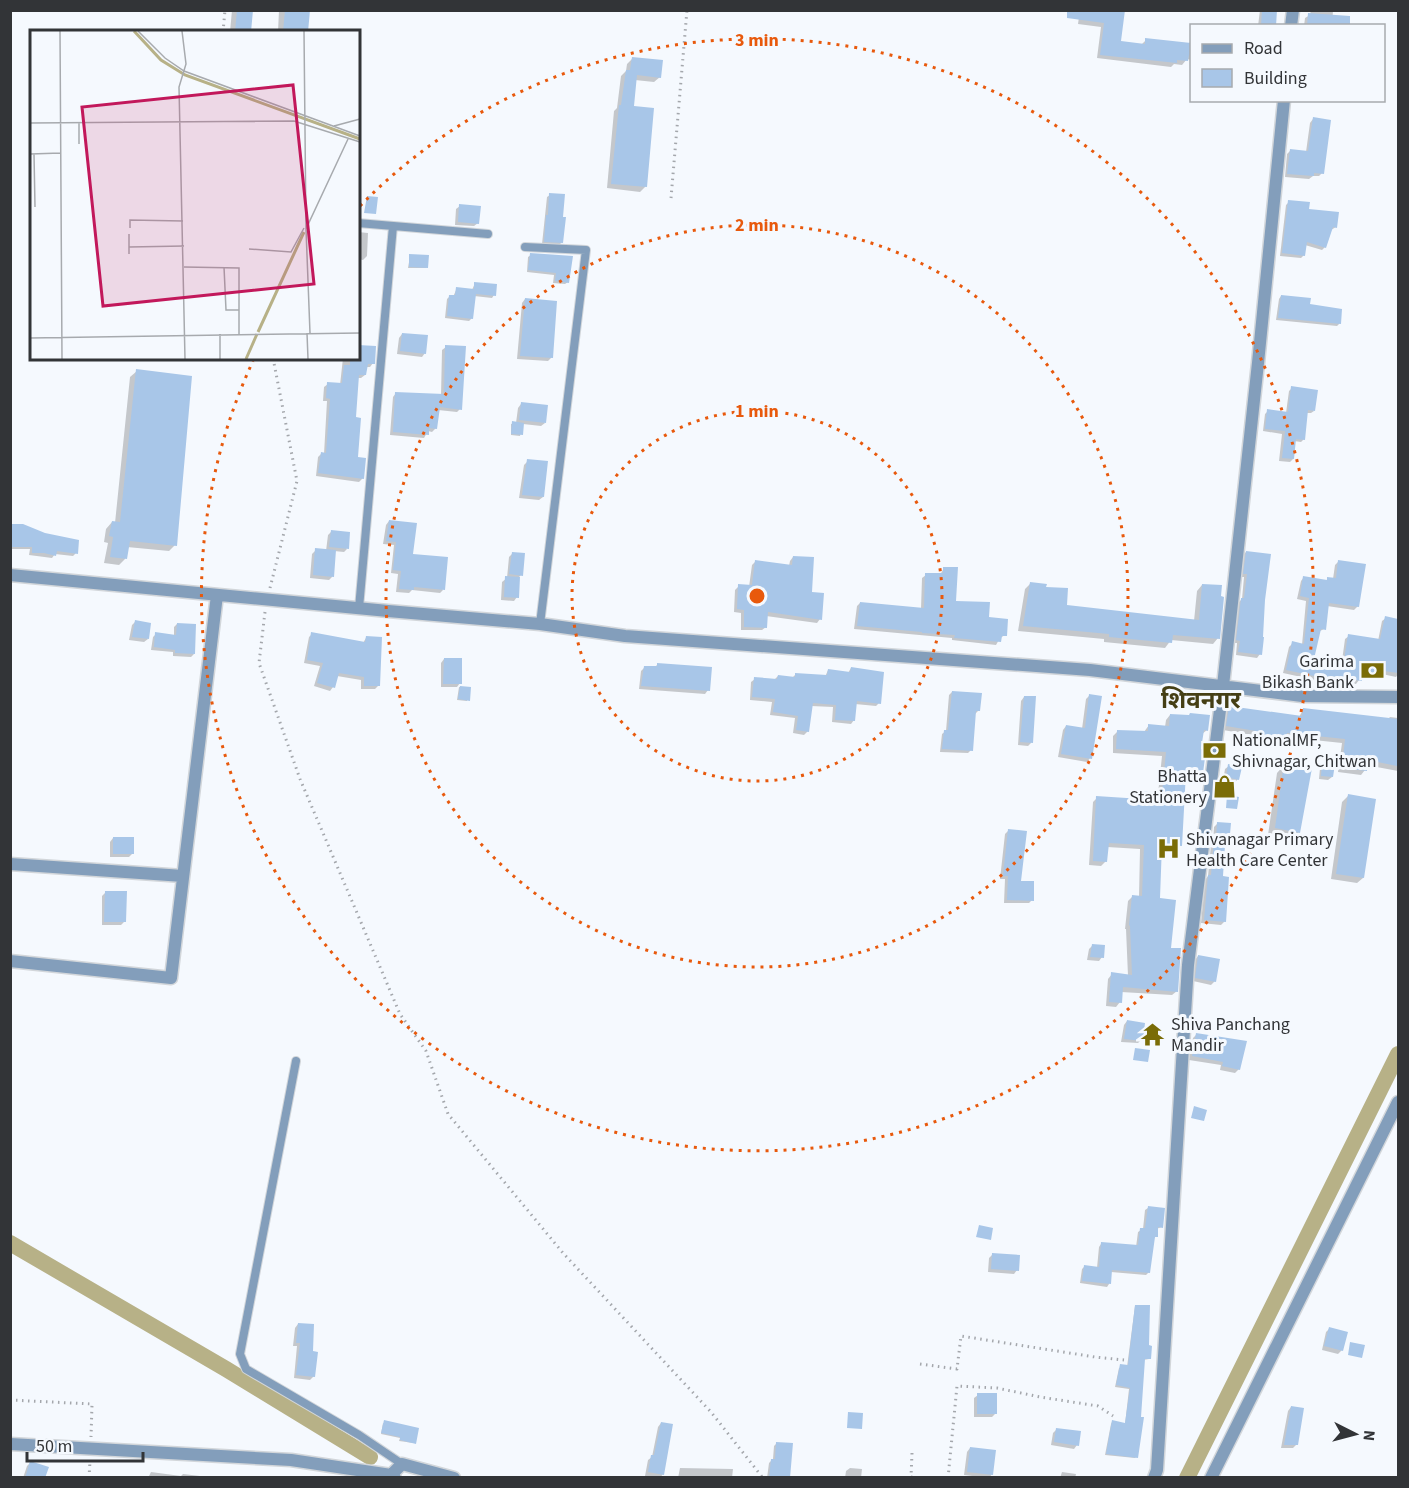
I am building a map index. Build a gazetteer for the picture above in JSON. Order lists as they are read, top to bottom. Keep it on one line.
{"districts":["शिवनगर"],"places":{"bank":["Garima Bikash Bank","NationalMF, Shivnagar, Chitwan"],"shop":["Bhatta Stationery"],"hospital":["Shivanagar Primary Health Care Center"],"temple":["Shiva Panchang Mandir"]},"legend":["Road","Building"],"scale_bar":"50 m","north":"right","rings":["3 min","2 min","1 min"]}
